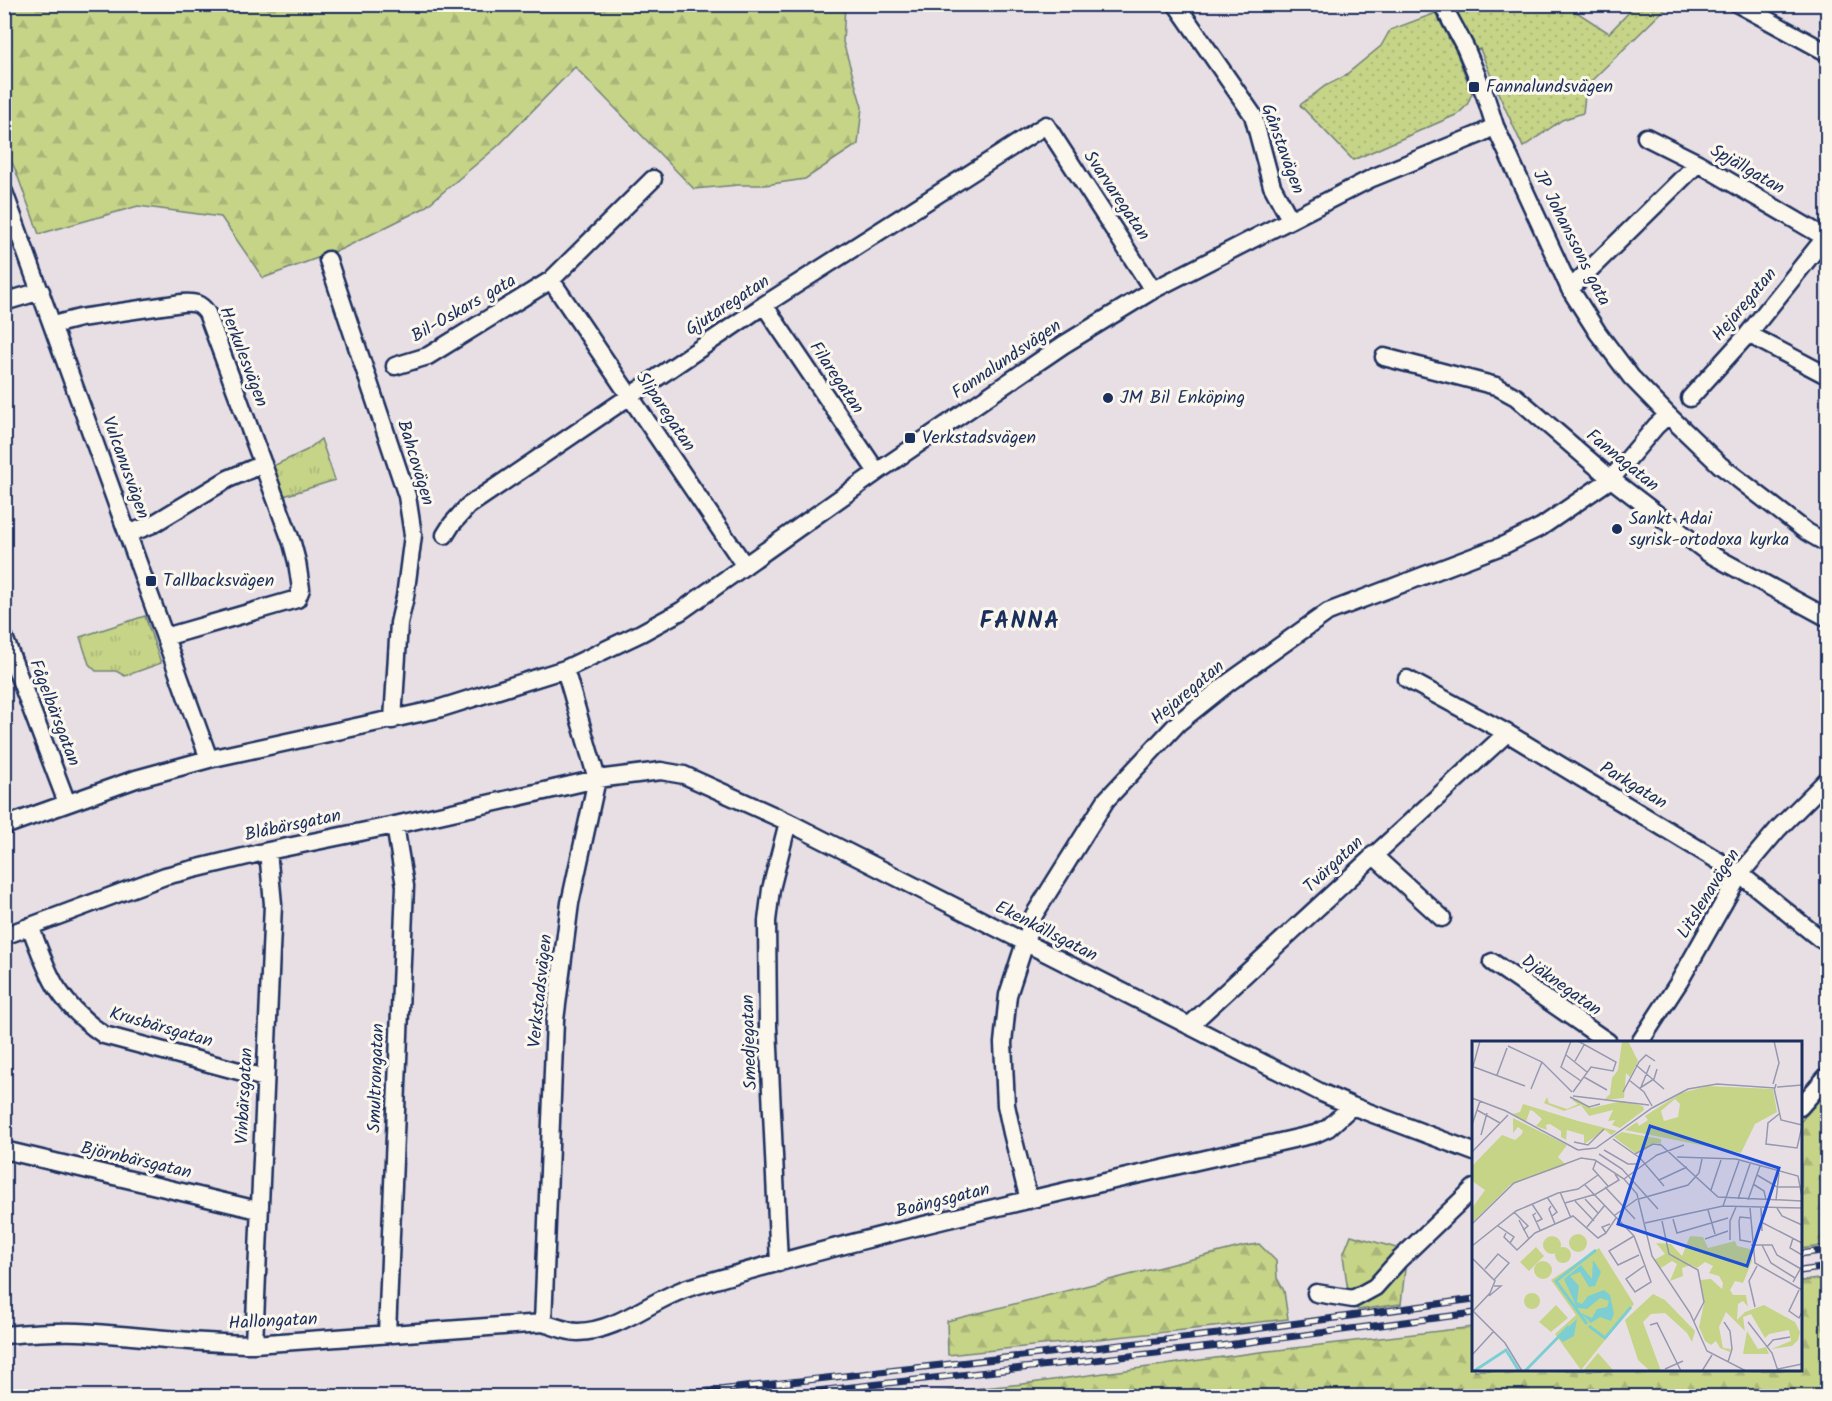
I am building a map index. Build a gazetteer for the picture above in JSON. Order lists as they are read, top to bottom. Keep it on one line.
{"streets":{"street":["Gånstavägen","Spjällgatan","Svarvaregatan","JP Johanssons gata","Hejaregatan","Gjutaregatan","Bil-Oskars gata","Herkulesvägen","Fannalundsvägen","Filaregatan","Sliparegatan","Fannagatan","Bahcovägen","Vulcanusvägen","Fågelbärsgatan","Parkgatan","Blåbärsgatan","Tvärgatan","Litslenavägen","Ekenkällsgatan","Djäknegatan","Verkstadsvägen","Krusbärsgatan","Smedjegatan","Smultrongatan","Vinbärsgatan","Björnbärsgatan","Boängsgatan","Hallongatan"]},"crossings":[["Gånstavägen","Fannalundsvägen"],["Spjällgatan","Hejaregatan"],["Svarvaregatan","Gjutaregatan"],["Svarvaregatan","Fannalundsvägen"],["JP Johanssons gata","Hejaregatan"],["JP Johanssons gata","Fannalundsvägen"],["Hejaregatan","Fannagatan"],["Hejaregatan","Ekenkällsgatan"],["Hejaregatan","Boängsgatan"],["Gjutaregatan","Filaregatan"],["Gjutaregatan","Sliparegatan"],["Bil-Oskars gata","Sliparegatan"],["Herkulesvägen","Vulcanusvägen"],["Fannalundsvägen","Filaregatan"],["Fannalundsvägen","Sliparegatan"],["Fannalundsvägen","Verkstadsvägen"],["Parkgatan","Tvärgatan"],["Parkgatan","Litslenavägen"],["Blåbärsgatan","Ekenkällsgatan"],["Blåbärsgatan","Verkstadsvägen"],["Blåbärsgatan","Krusbärsgatan"],["Blåbärsgatan","Smultrongatan"],["Blåbärsgatan","Vinbärsgatan"],["Tvärgatan","Ekenkällsgatan"],["Ekenkällsgatan","Verkstadsvägen"],["Ekenkällsgatan","Smedjegatan"],["Ekenkällsgatan","Boängsgatan"],["Verkstadsvägen","Boängsgatan"],["Verkstadsvägen","Hallongatan"],["Krusbärsgatan","Vinbärsgatan"],["Smedjegatan","Boängsgatan"],["Smultrongatan","Hallongatan"],["Vinbärsgatan","Björnbärsgatan"],["Vinbärsgatan","Hallongatan"],["Boängsgatan","Hallongatan"]],"districts":["FANNA"],"places":{"transit":["Fannalundsvägen","Verkstadsvägen","Tallbacksvägen"],"other":["JM Bil Enköping","Sankt Adai syrisk-ortodoxa kyrka"]}}
